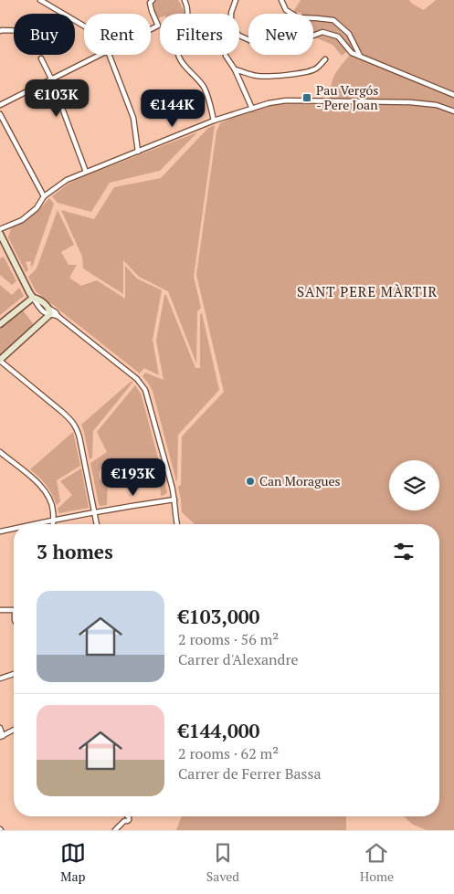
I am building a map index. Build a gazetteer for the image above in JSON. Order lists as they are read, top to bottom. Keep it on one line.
{"districts":["SANT PERE MÀRTIR"],"places":{"transit":["Pau Vergós - Pere Joan"],"other":["Can Moragues"]},"page":{"chip":["Buy","Rent","Filters","New"],"price":["€103K","€144K","€193K"],"heading":"3 homes","list":[{"name":"€103,000","note":"2 rooms · 56 m² · Carrer d'Alexandre"},{"name":"€144,000","note":"2 rooms · 62 m² · Carrer de Ferrer Bassa"}],"tabs":["Map","Saved","Home"]}}
